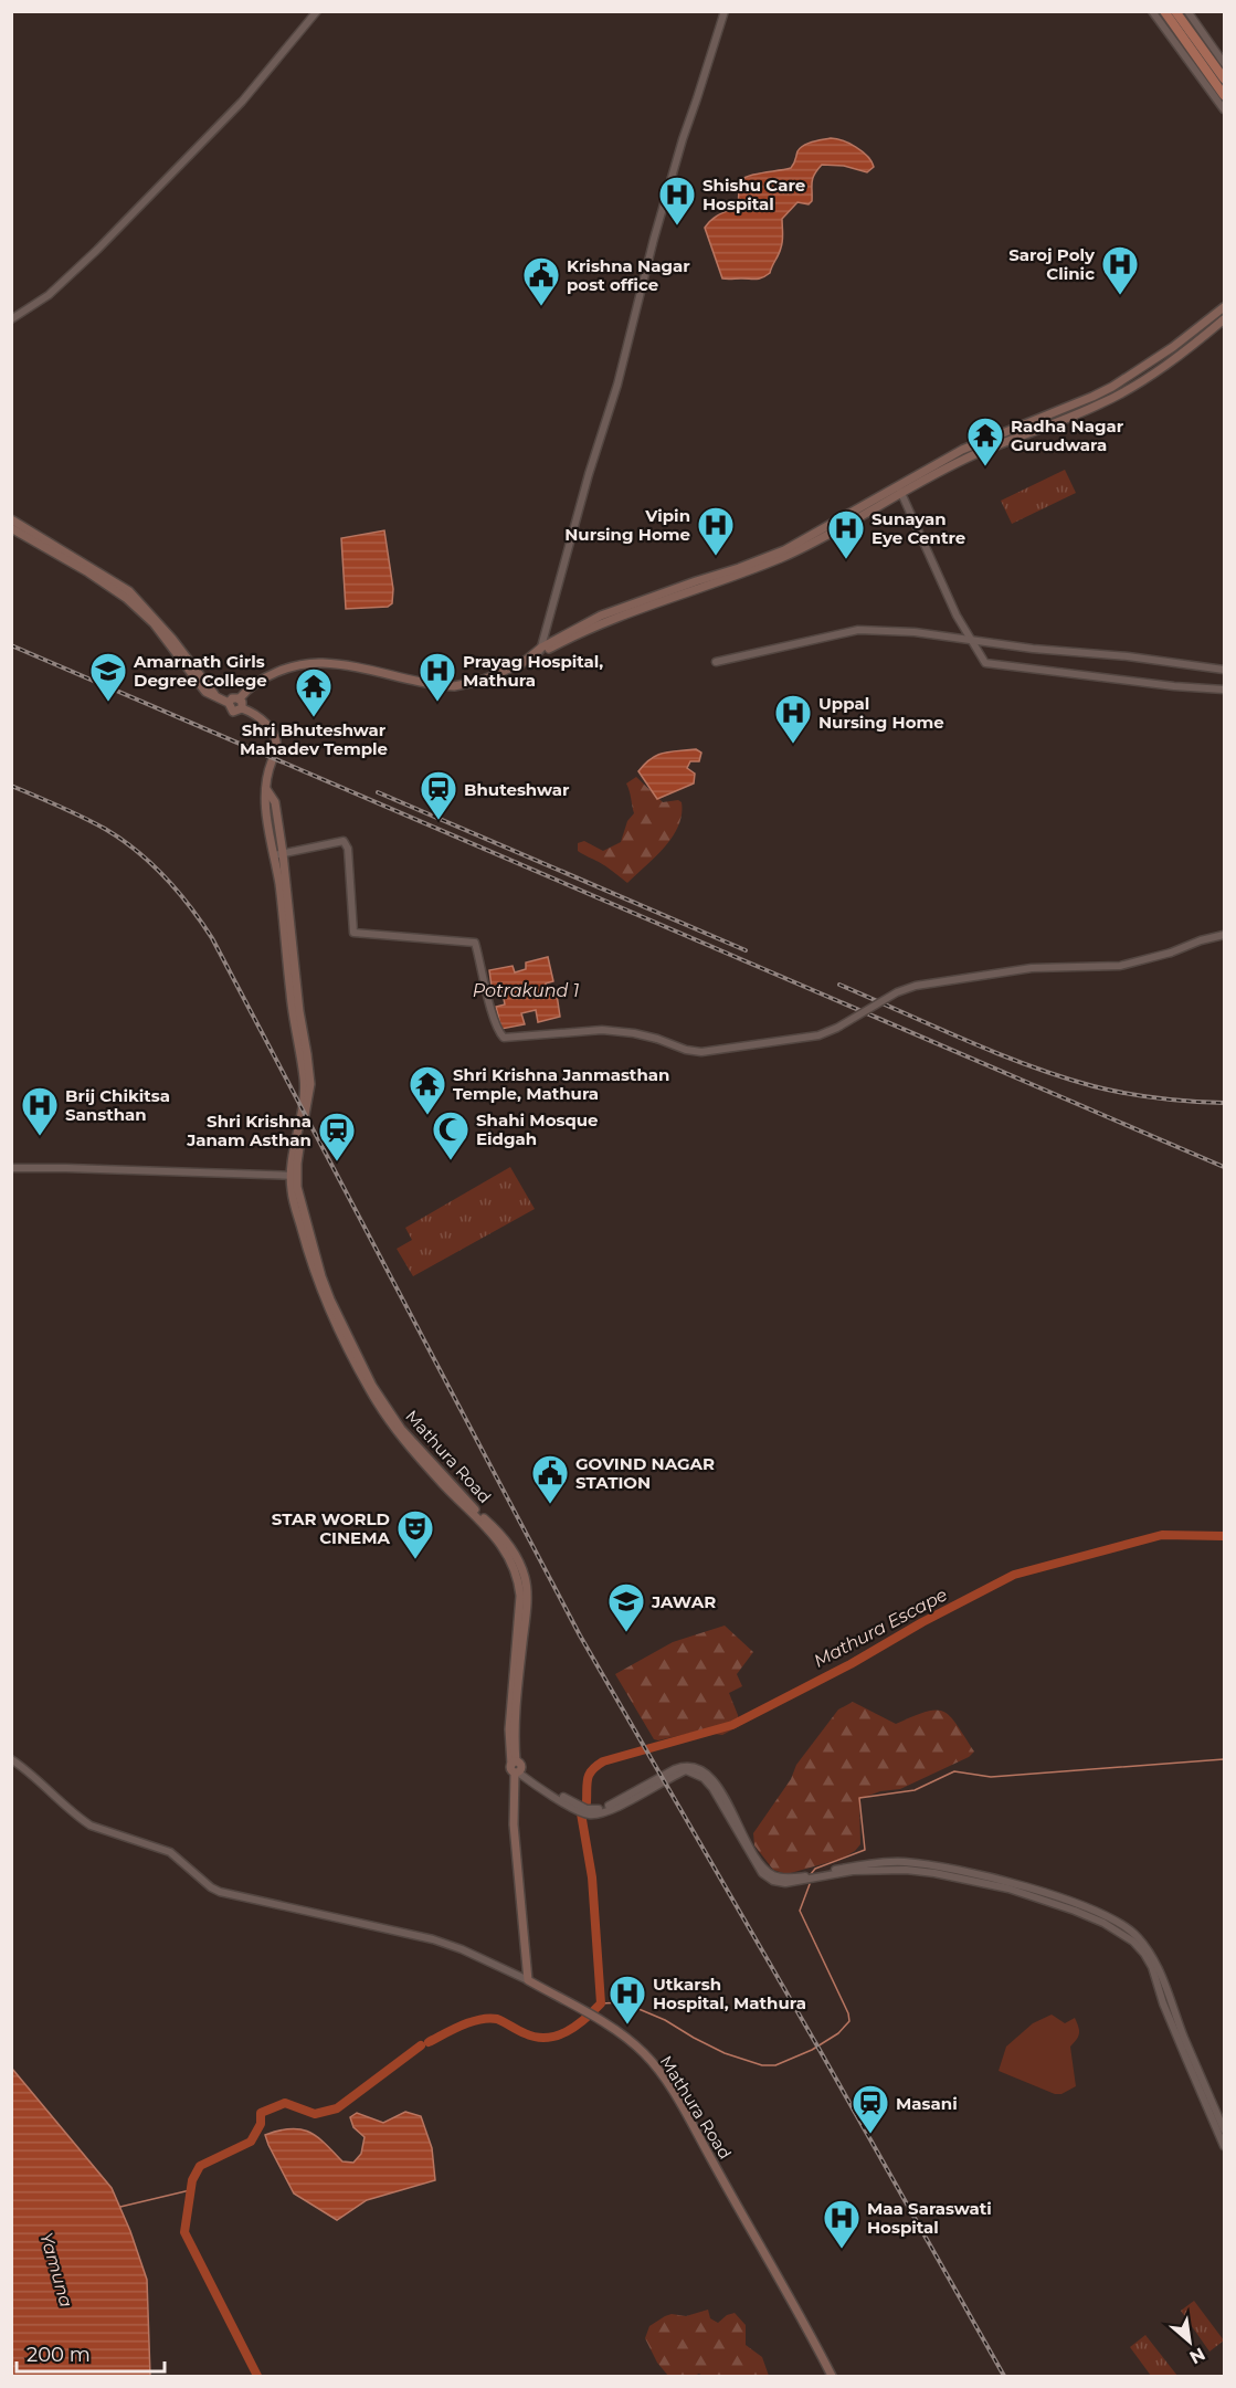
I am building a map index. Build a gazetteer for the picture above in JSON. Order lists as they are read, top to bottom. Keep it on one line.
{"streets":{"main road":["Mathura Road"]},"water":["Potrakund 1","Mathura Escape","Yamuna"],"places":{"hospital":["Shishu Care Hospital","Saroj Poly Clinic","Vipin Nursing Home","Sunayan Eye Centre","Prayag Hospital, Mathura","Uppal Nursing Home","Brij Chikitsa Sansthan","Utkarsh Hospital, Mathura","Maa Saraswati Hospital"],"public building":["Krishna Nagar post office","GOVIND NAGAR STATION"],"temple":["Radha Nagar Gurudwara","Shri Bhuteshwar Mahadev Temple","Shri Krishna Janmasthan Temple, Mathura"],"school or university":["Amarnath Girls Degree College","JAWAR"],"station":["Bhuteshwar","Shri Krishna Janam Asthan","Masani"],"mosque":["Shahi Mosque Eidgah"],"theatre":["STAR WORLD CINEMA"]},"scale_bar":"200 m","north":"bottom right"}
